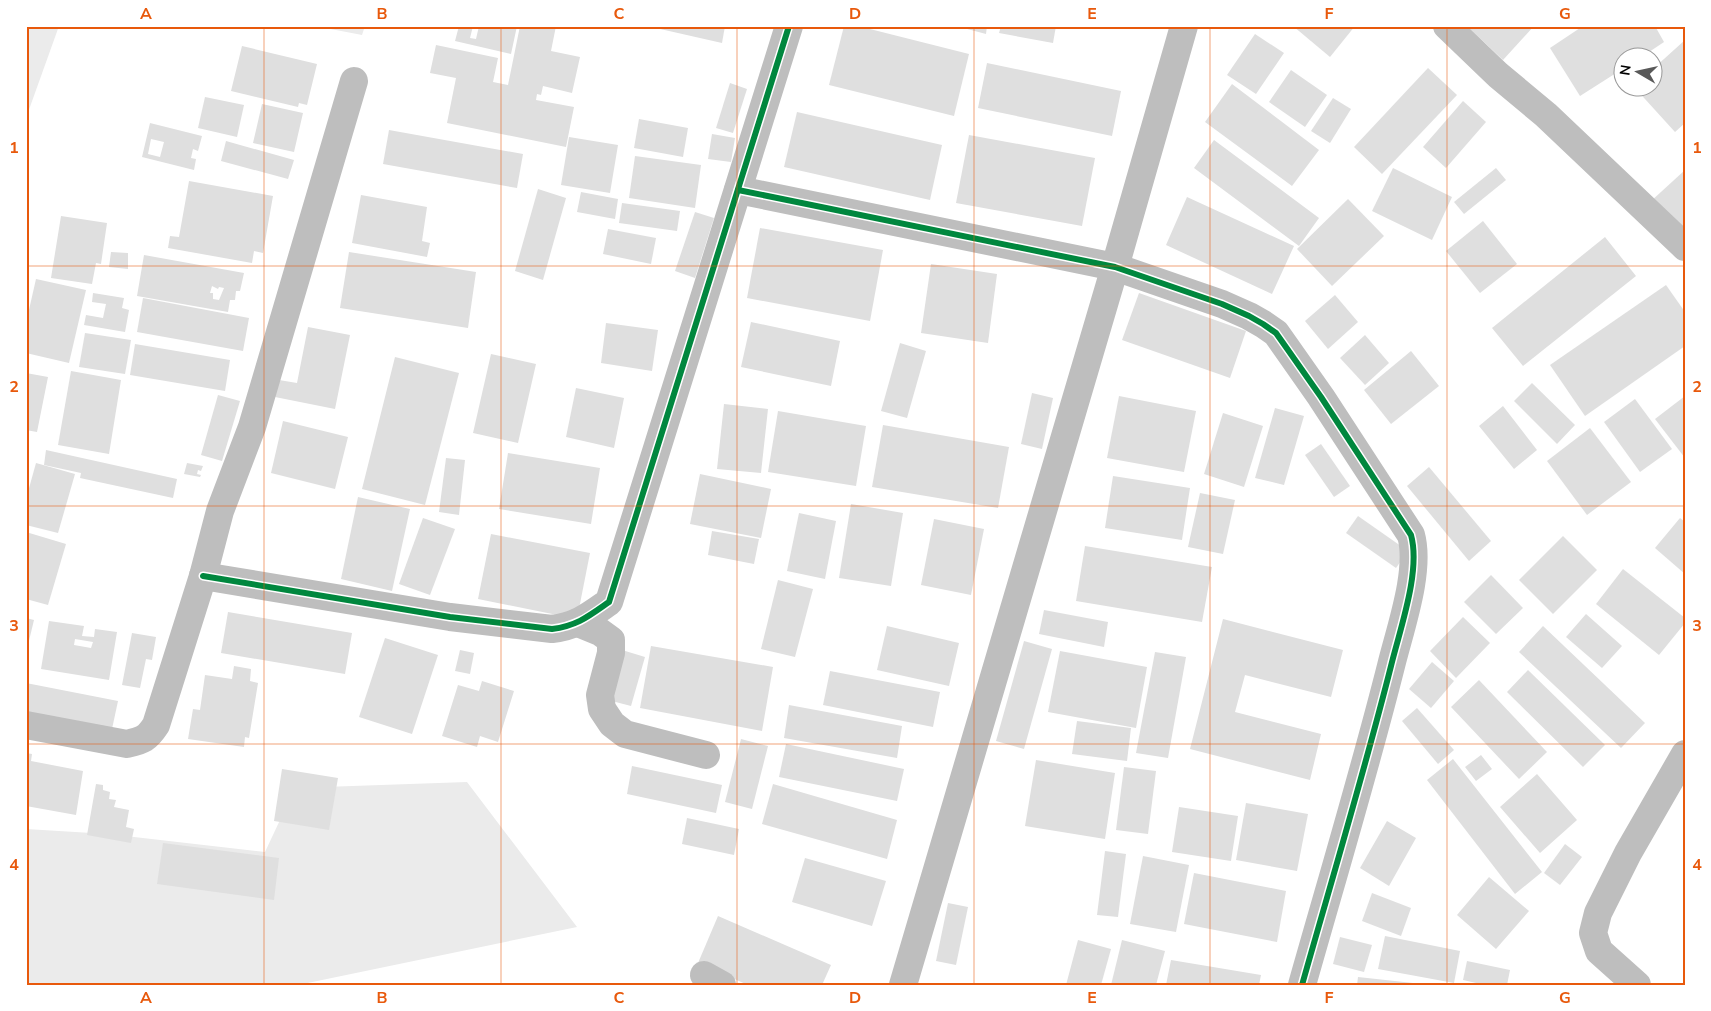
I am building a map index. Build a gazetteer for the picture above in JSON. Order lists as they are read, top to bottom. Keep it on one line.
{"north":"left","grid":{"columns":["A","B","C","D","E","F","G"],"rows":["1","2","3","4"]}}
